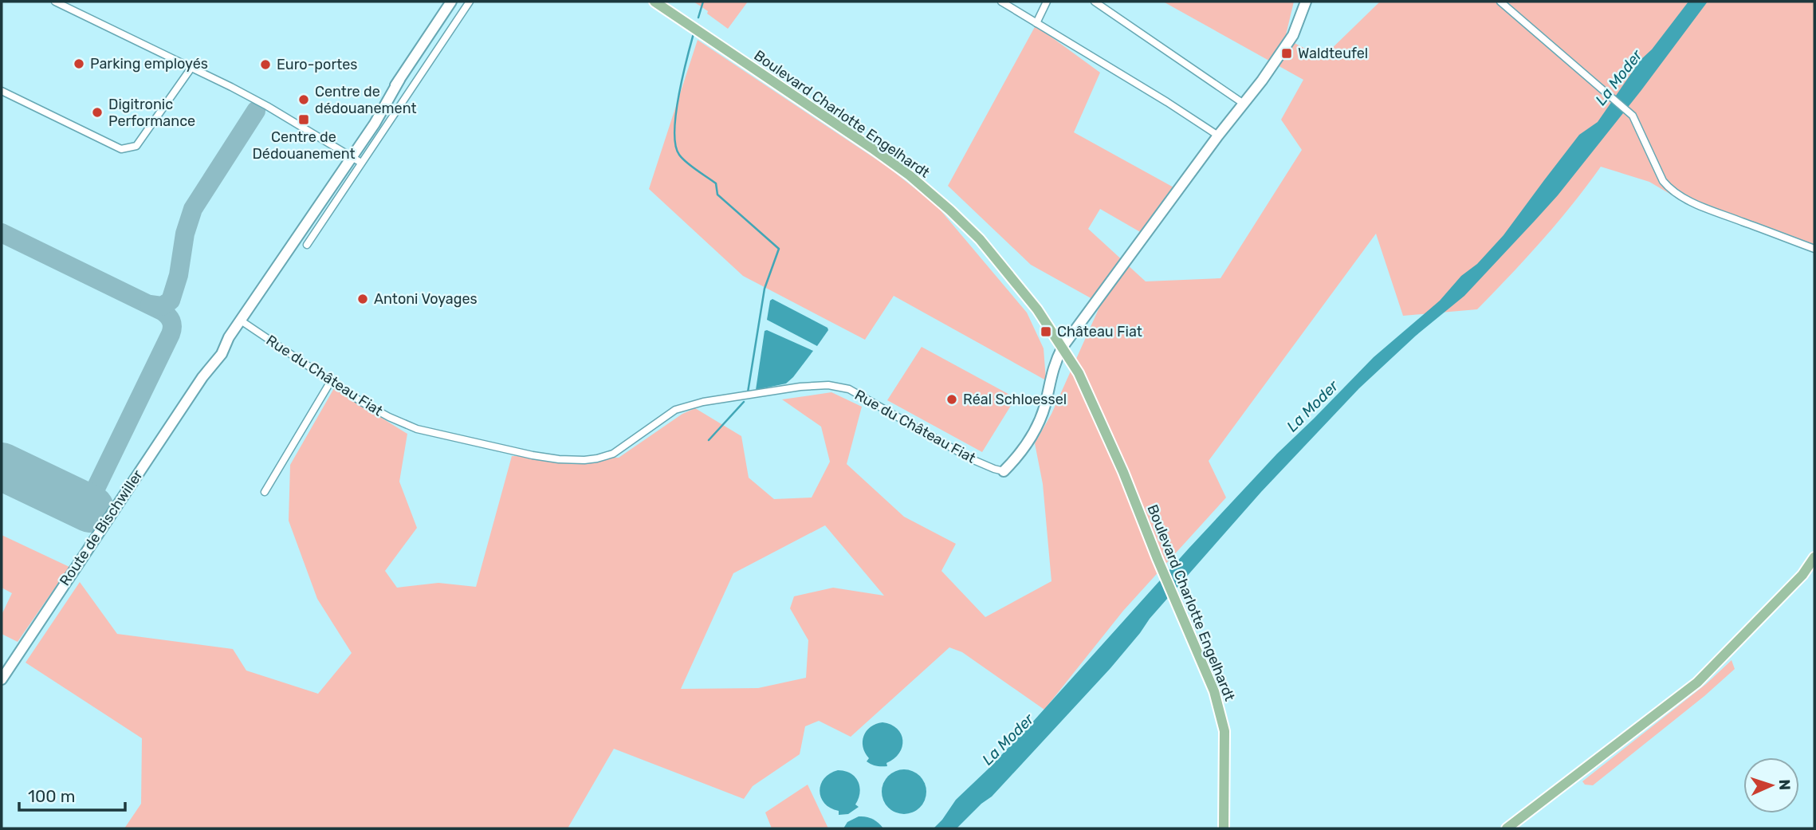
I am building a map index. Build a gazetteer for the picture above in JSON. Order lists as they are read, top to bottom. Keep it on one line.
{"streets":{"main road":["Boulevard Charlotte Engelhardt"],"street":["Rue du Château Fiat","Route de Bischwiller"]},"crossings":[["Boulevard Charlotte Engelhardt","Rue du Château Fiat"],["Rue du Château Fiat","Route de Bischwiller"]],"water":["La Moder"],"places":{"transit":["Waldteufel","Centre de Dédouanement","Château Fiat"],"other":["Parking employés","Euro-portes","Centre de dédouanement","Digitronic Performance","Antoni Voyages","Réal Schloessel"]},"scale_bar":"100 m","north":"right"}
